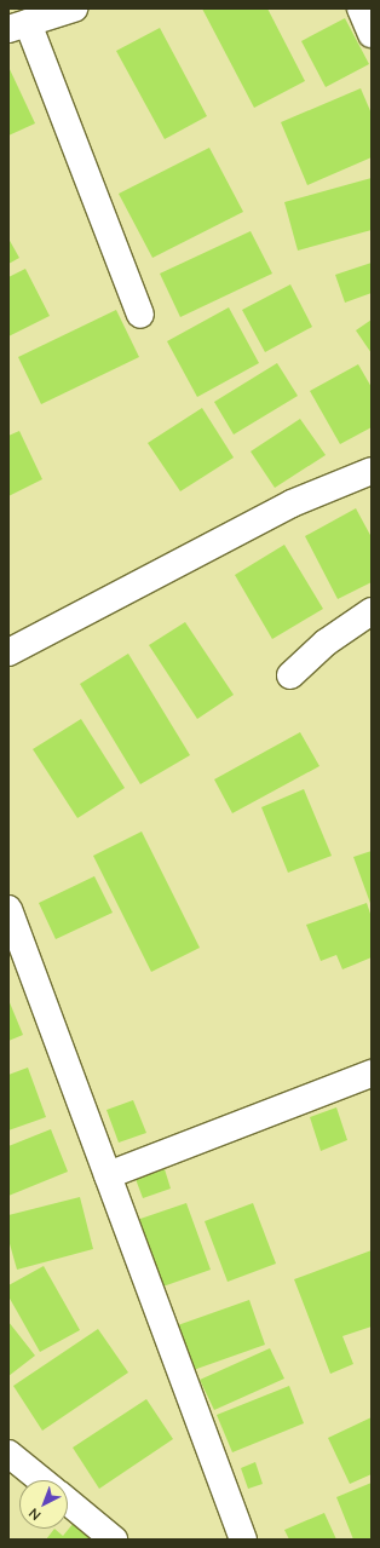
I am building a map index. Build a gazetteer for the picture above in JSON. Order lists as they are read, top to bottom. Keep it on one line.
{"north":"bottom left"}
